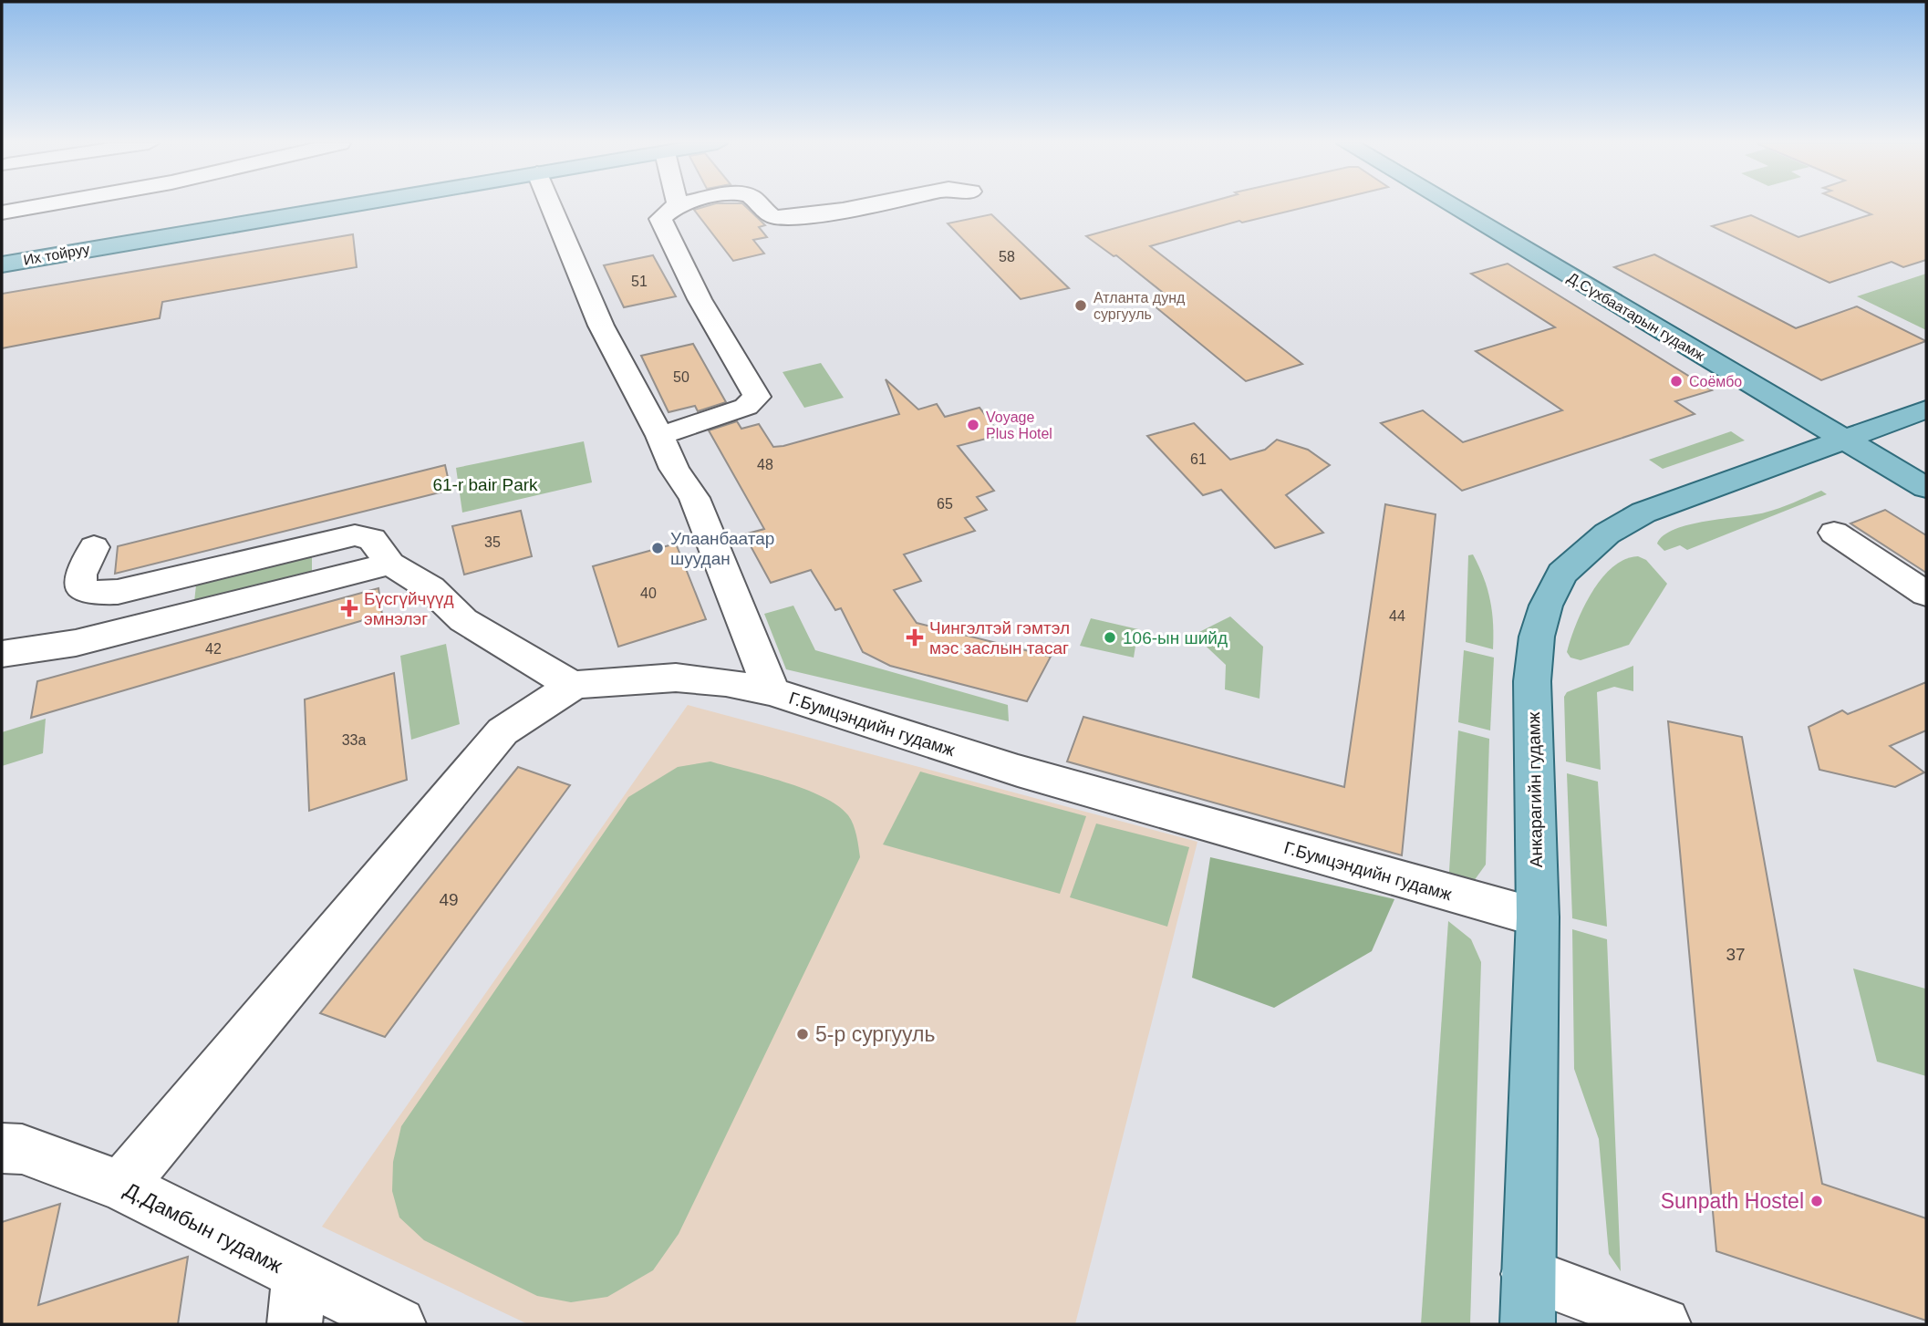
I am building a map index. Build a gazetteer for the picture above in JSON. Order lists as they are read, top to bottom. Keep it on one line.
{"streets":{"main road":["Их тойруу","Д.Сүхбаатарын гудамж","Анкарагийн гудамж"],"street":["Г.Бумцэндийн гудамж","Д.Дамбын гудамж"]},"crossings":[["Д.Сүхбаатарын гудамж","Анкарагийн гудамж"],["Г.Бумцэндийн гудамж","Анкарагийн гудамж"]],"parks":["61-r bair Park"],"places":{"other":["Атланта дунд сургууль","Соёмбо","Voyage Plus Hotel","Улаанбаатар шуудан","106-ын шийд","5-р сургууль","Sunpath Hostel"],"health":["Бүсгүйчүүд эмнэлэг","Чингэлтэй гэмтэл мэс заслын тасаг"]},"house_numbers":["58","51","50","61","48","65","35","40","44","42","33а","49","37"]}
